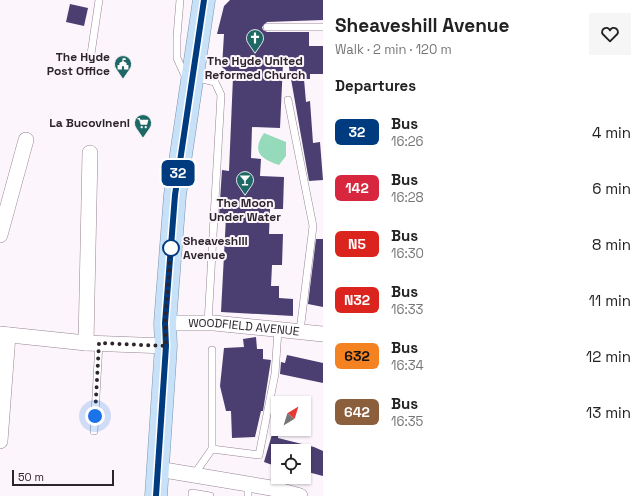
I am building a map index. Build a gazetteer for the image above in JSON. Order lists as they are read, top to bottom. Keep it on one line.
{"streets":{"street":["WOODFIELD AVENUE"]},"places":{"church":["The Hyde United Reformed Church"],"public building":["The Hyde Post Office"],"supermarket":["La Bucovineni"],"bar":["The Moon Under Water"],"other":["Sheaveshill Avenue"]},"lines":["bus line 32"],"scale_bar":"50 m","north":"top right","page":{"on_map":"32","heading":[["Sheaveshill Avenue","Walk · 2 min · 120 m"],"Departures"],"list":[{"mark":"32","name":"Bus","note":"16:26","value":"4 min"},{"mark":"142","name":"Bus","note":"16:28","value":"6 min"},{"mark":"N5","name":"Bus","note":"16:30","value":"8 min"},{"mark":"N32","name":"Bus","note":"16:33","value":"11 min"},{"mark":"632","name":"Bus","note":"16:34","value":"12 min"},{"mark":"642","name":"Bus","note":"16:35","value":"13 min"}],"scale":"50 m"}}
